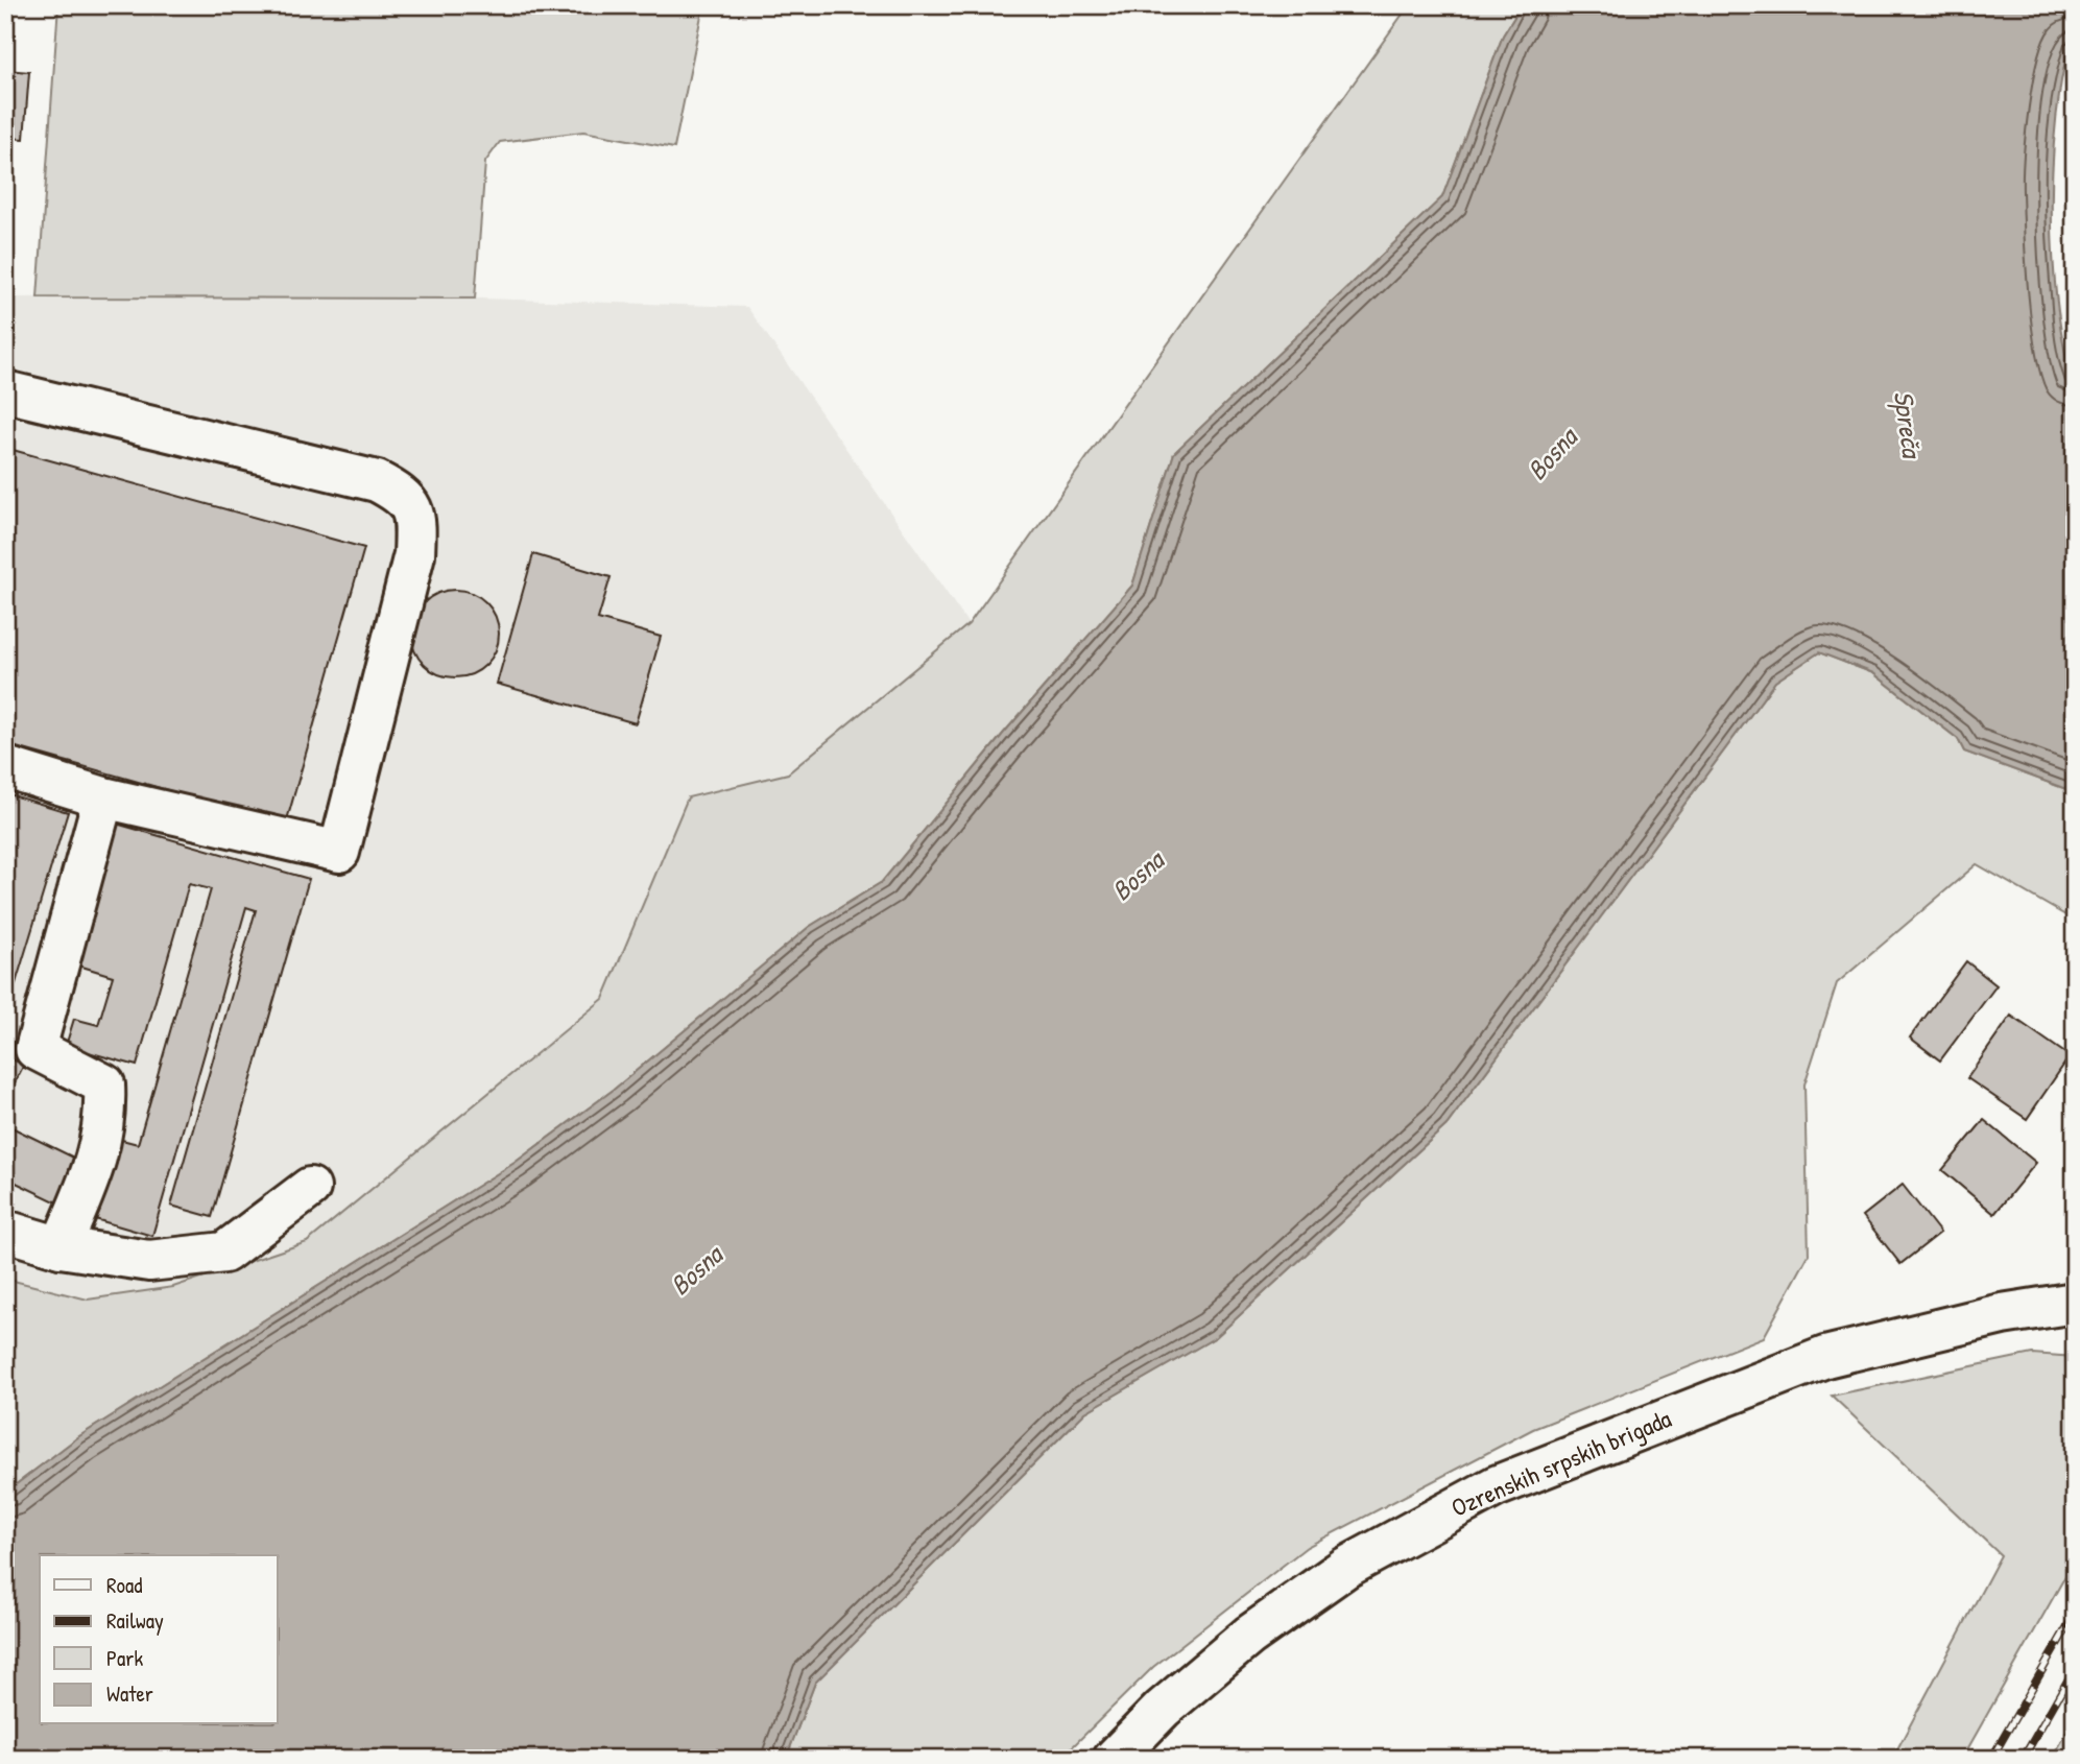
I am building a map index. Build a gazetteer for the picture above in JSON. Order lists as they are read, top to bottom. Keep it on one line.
{"streets":{"main road":["Ozrenskih srpskih brigada"]},"water":["Spreča","Bosna"],"legend":["Road","Railway","Park","Water"]}
